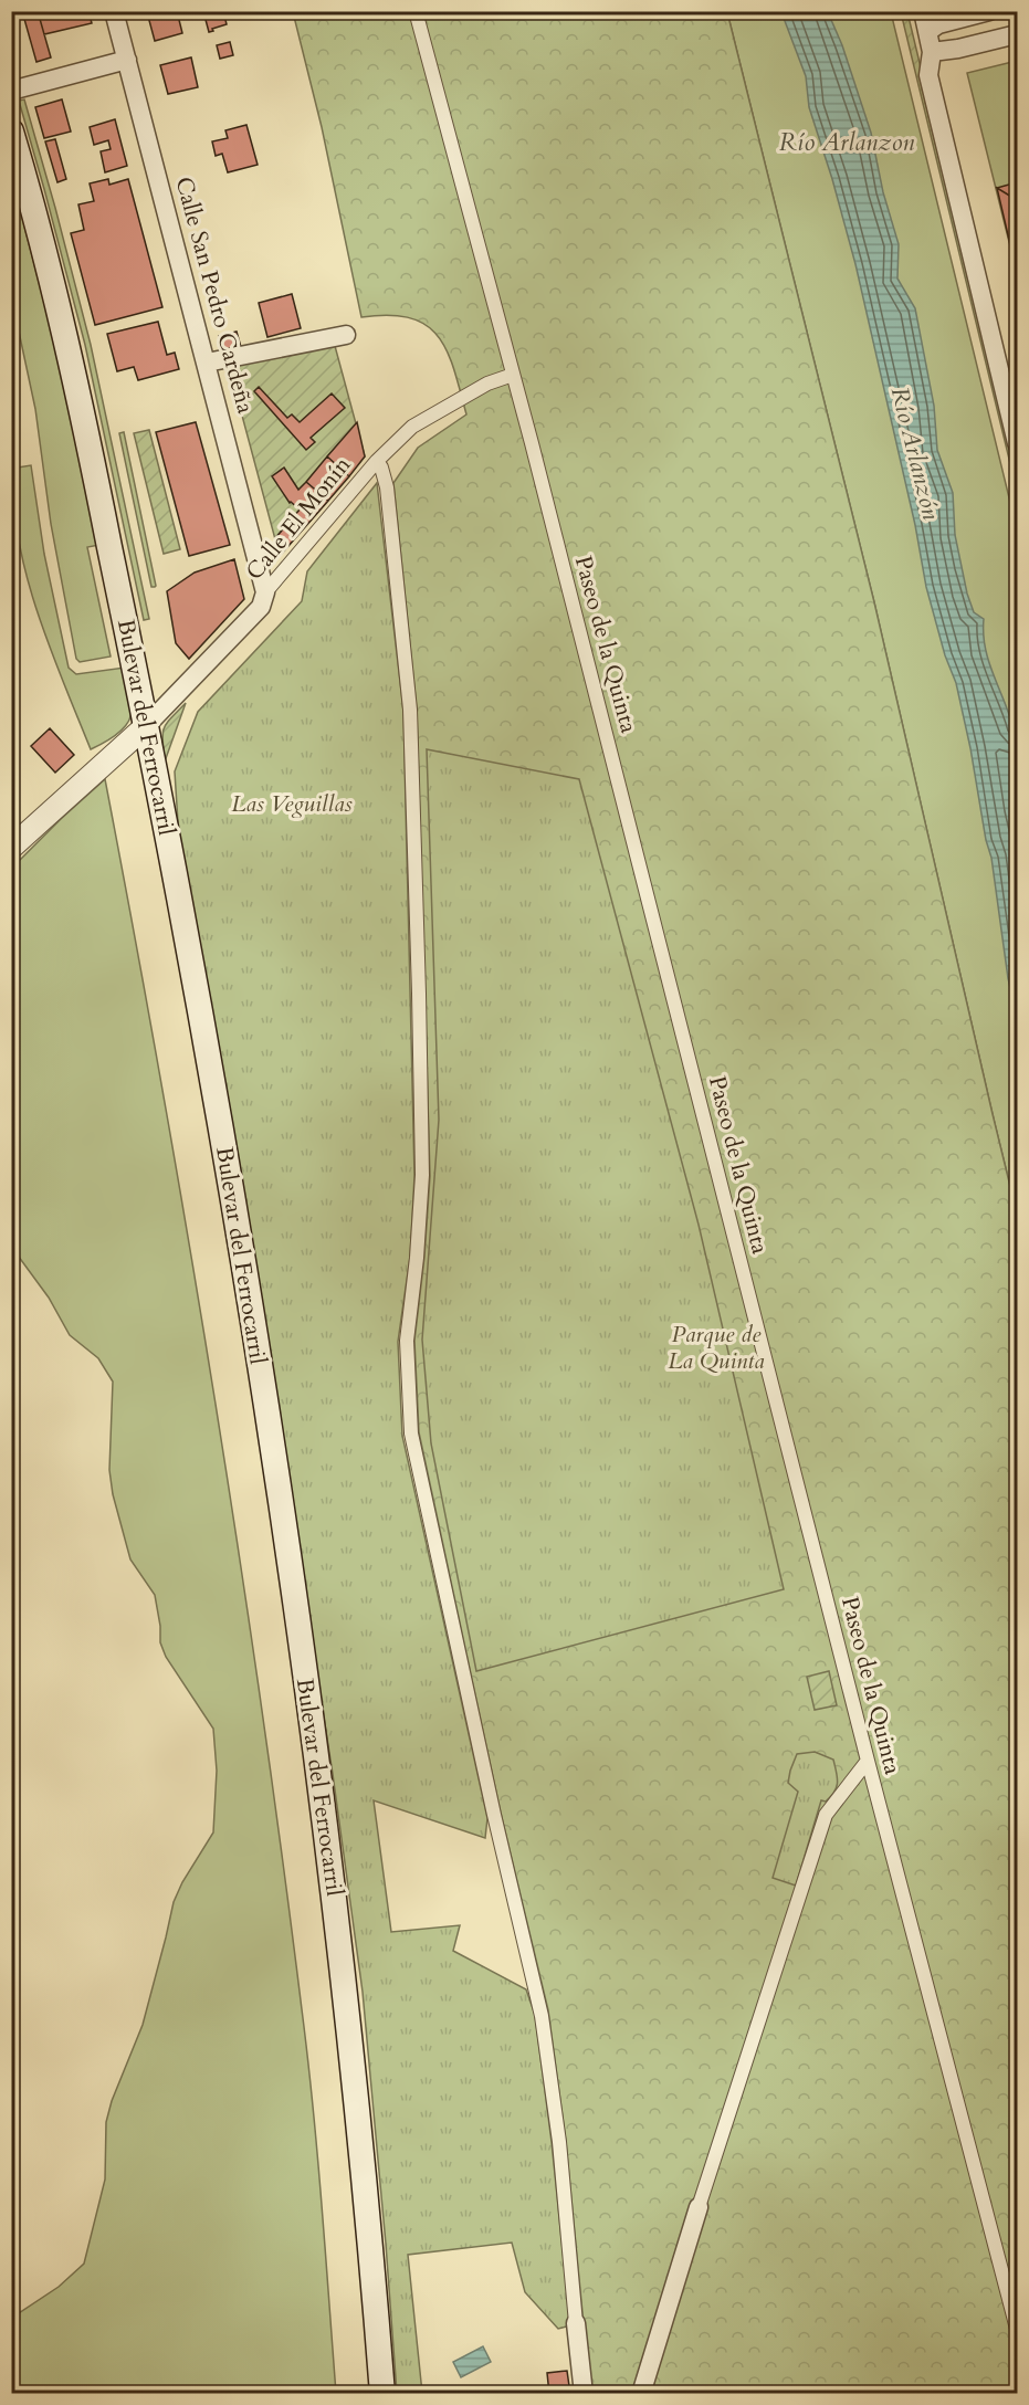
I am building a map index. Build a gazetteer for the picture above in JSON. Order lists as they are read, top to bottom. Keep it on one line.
{"streets":{"main road":["Bulevar del Ferrocarril"],"street":["Calle San Pedro Cardeña","Calle El Monín","Paseo de la Quinta"]},"crossings":[["Calle San Pedro Cardeña","Calle El Monín"],["Calle El Monín","Paseo de la Quinta"],["Calle El Monín","Bulevar del Ferrocarril"]],"water":["Río Arlanzon","Río Arlanzón"],"parks":["Las Veguillas","Parque de La Quinta"]}
